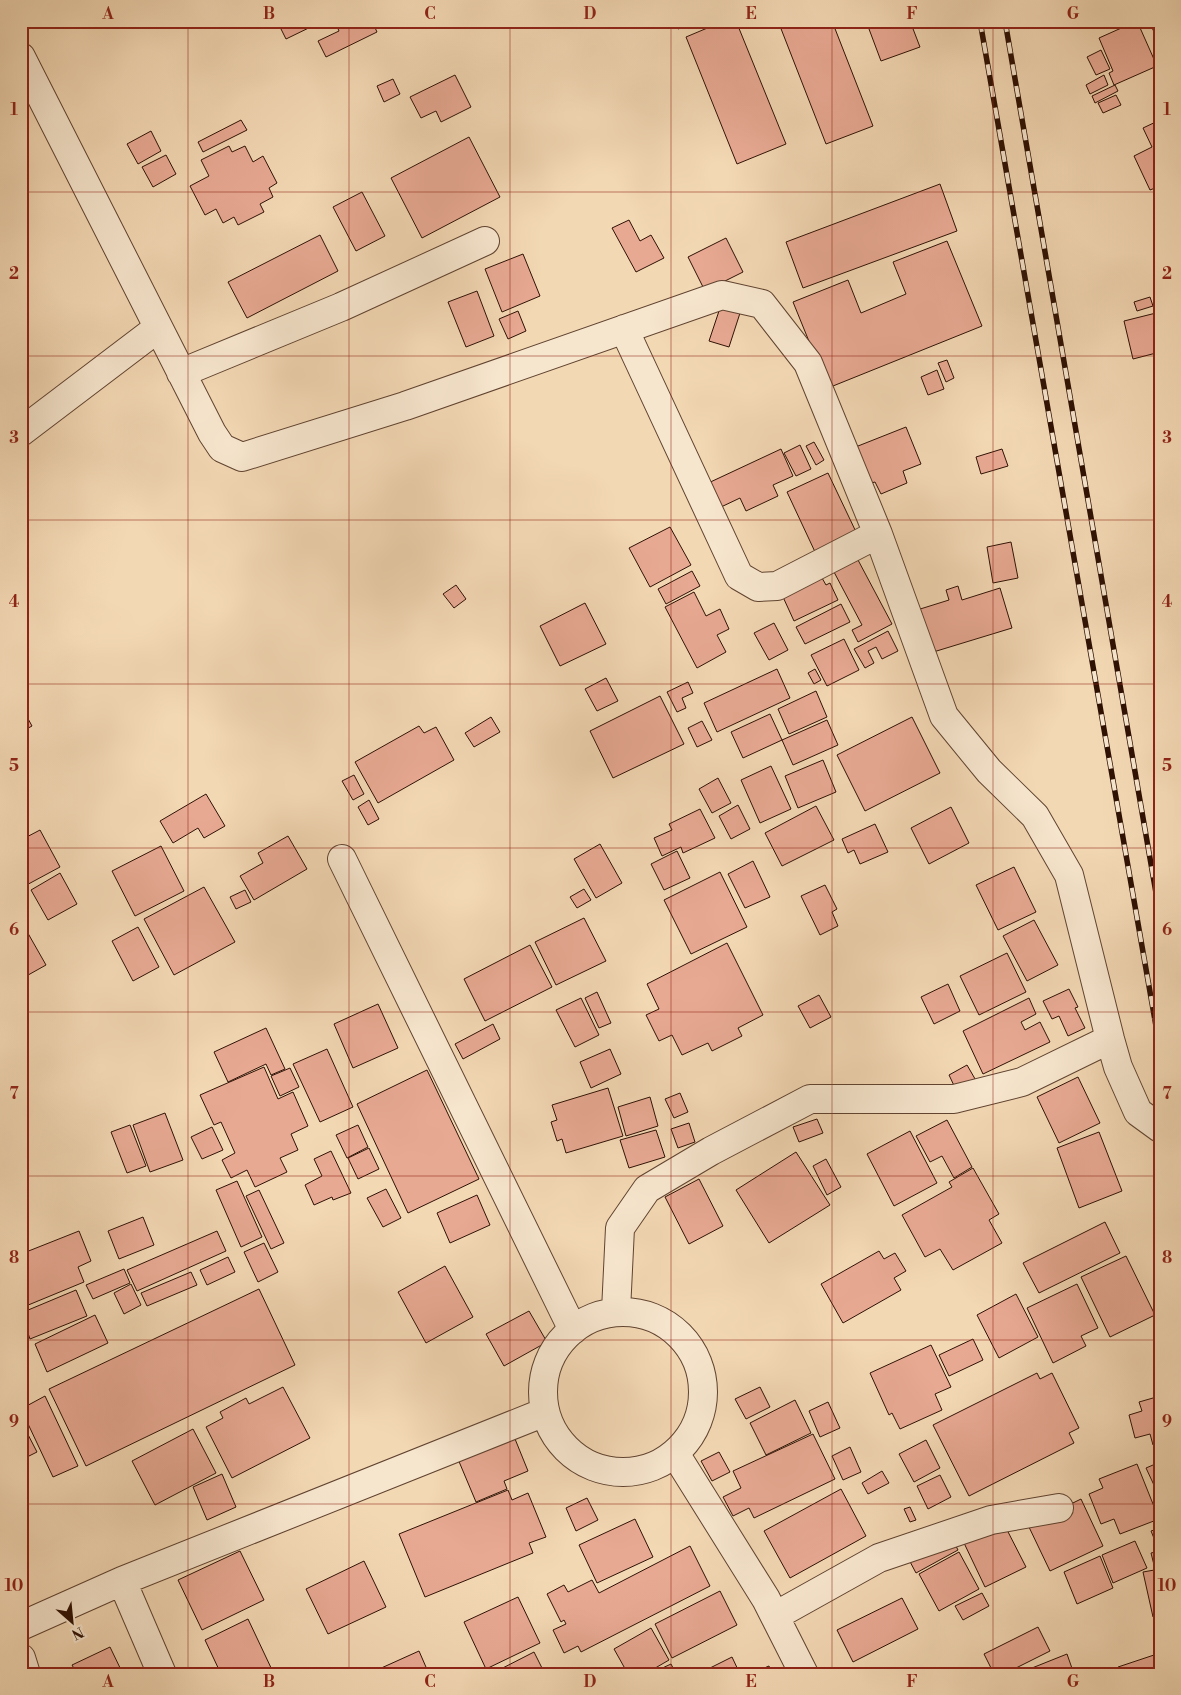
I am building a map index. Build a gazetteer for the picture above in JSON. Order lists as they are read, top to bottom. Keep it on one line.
{"north":"bottom right","grid":{"columns":["A","B","C","D","E","F","G"],"rows":["1","2","3","4","5","6","7","8","9","10"]}}
